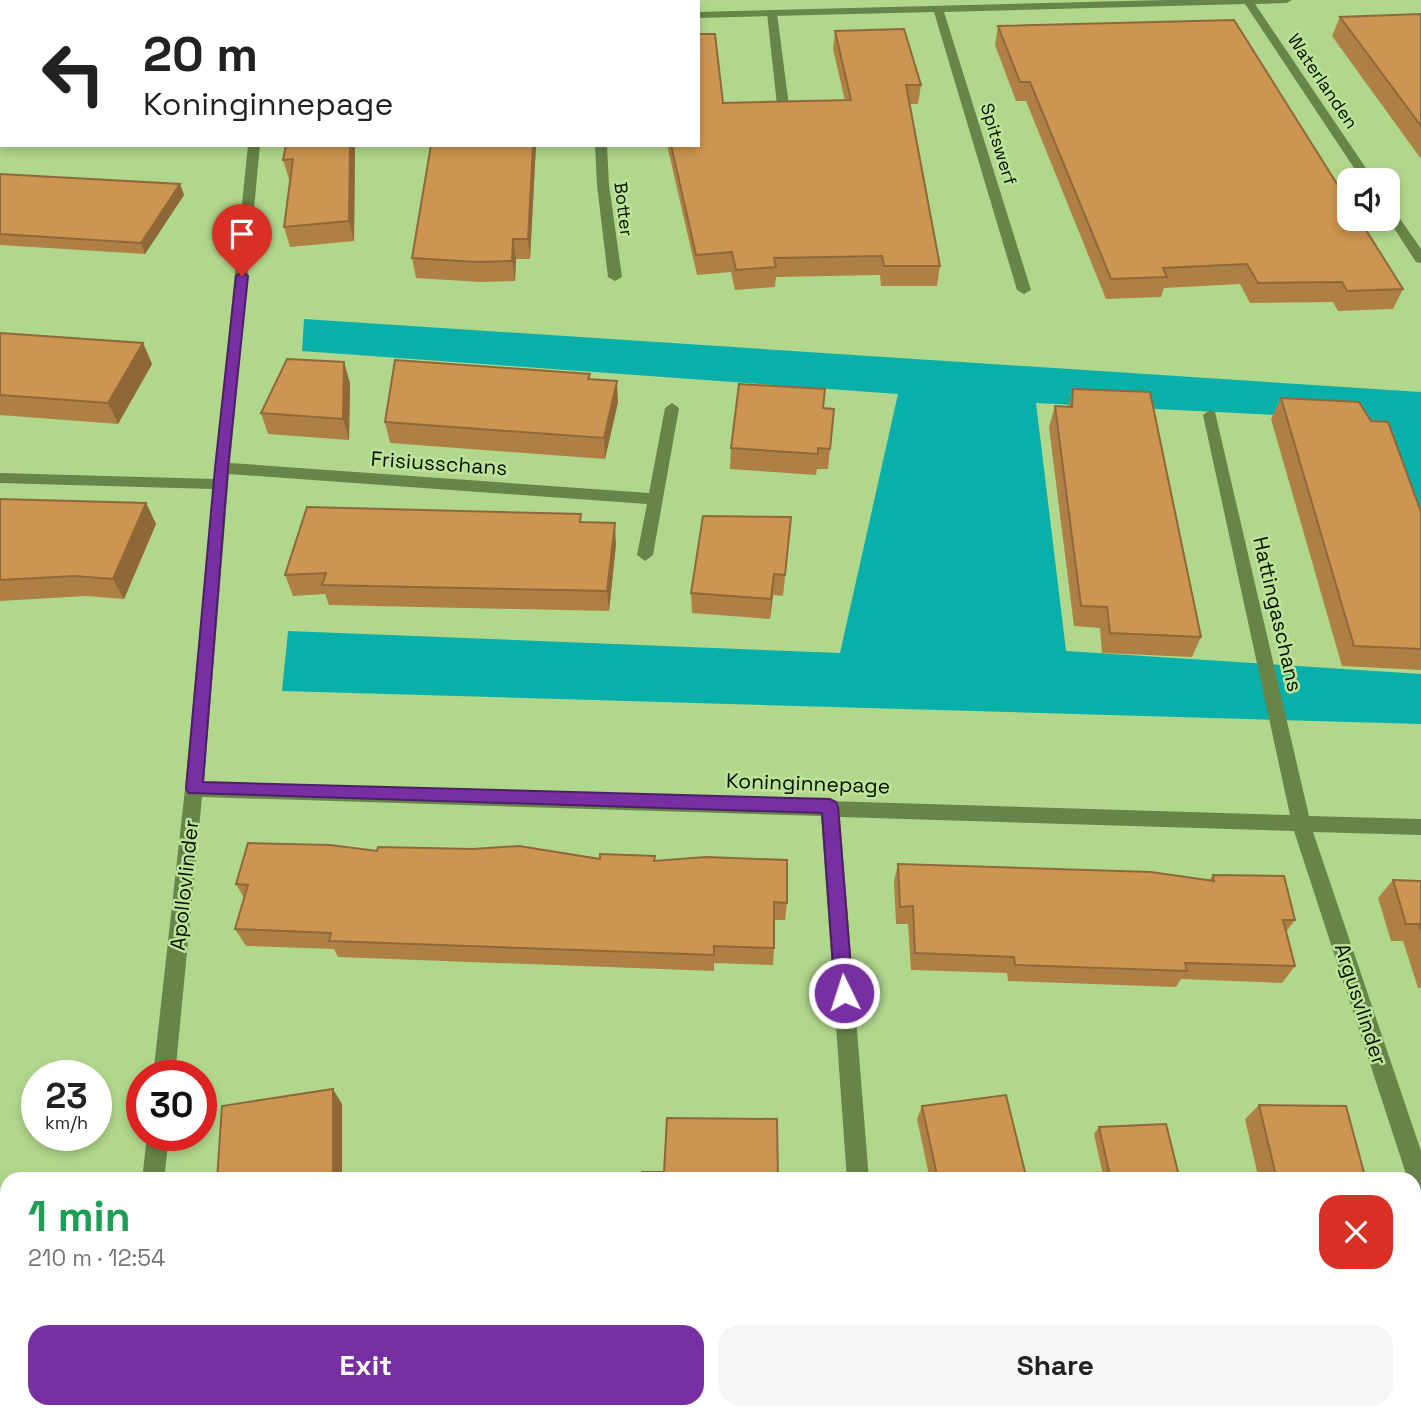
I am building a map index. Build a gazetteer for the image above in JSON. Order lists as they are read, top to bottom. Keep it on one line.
{"streets":{"street":["Waterlanden","Spitswerf","Botter","Frisiusschans","Hattingaschans","Koninginnepage","Apollovlinder","Argusvlinder"]},"crossings":[["Frisiusschans","Apollovlinder"],["Hattingaschans","Koninginnepage"],["Hattingaschans","Argusvlinder"],["Koninginnepage","Apollovlinder"],["Koninginnepage","Argusvlinder"]],"page":{"turn":["20 m","Koninginnepage"],"speed":"23 km/h","limit":"30","heading":["1 min","210 m · 12:54"],"buttons":["Exit","Share"]}}
